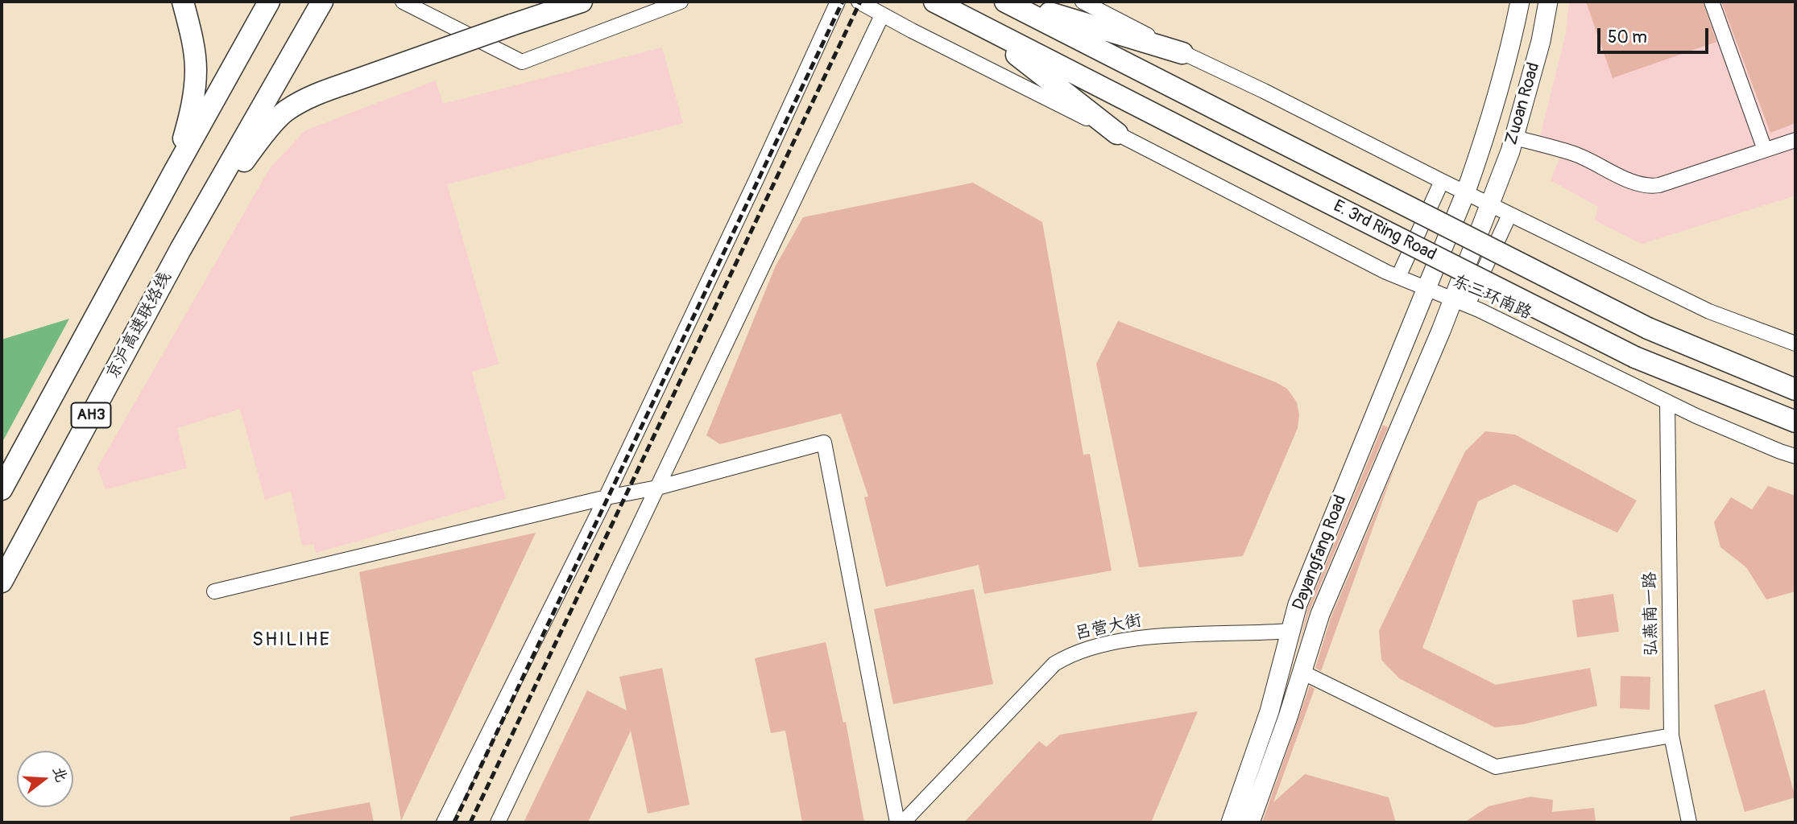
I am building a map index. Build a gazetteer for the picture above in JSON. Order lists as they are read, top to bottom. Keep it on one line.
{"streets":{"highway":["E. 3rd Ring Road","京沪高速联络线","AH3"],"main road":["Zuoan Road","Dayangfang Road"],"street":["东三环南路","弘燕南一路","吕营大街"]},"crossings":[["Zuoan Road","东三环南路"],["Zuoan Road","Dayangfang Road"],["东三环南路","Dayangfang Road"],["东三环南路","弘燕南一路"],["Dayangfang Road","吕营大街"]],"districts":["SHILIHE"],"scale_bar":"50 m","north":"right"}
